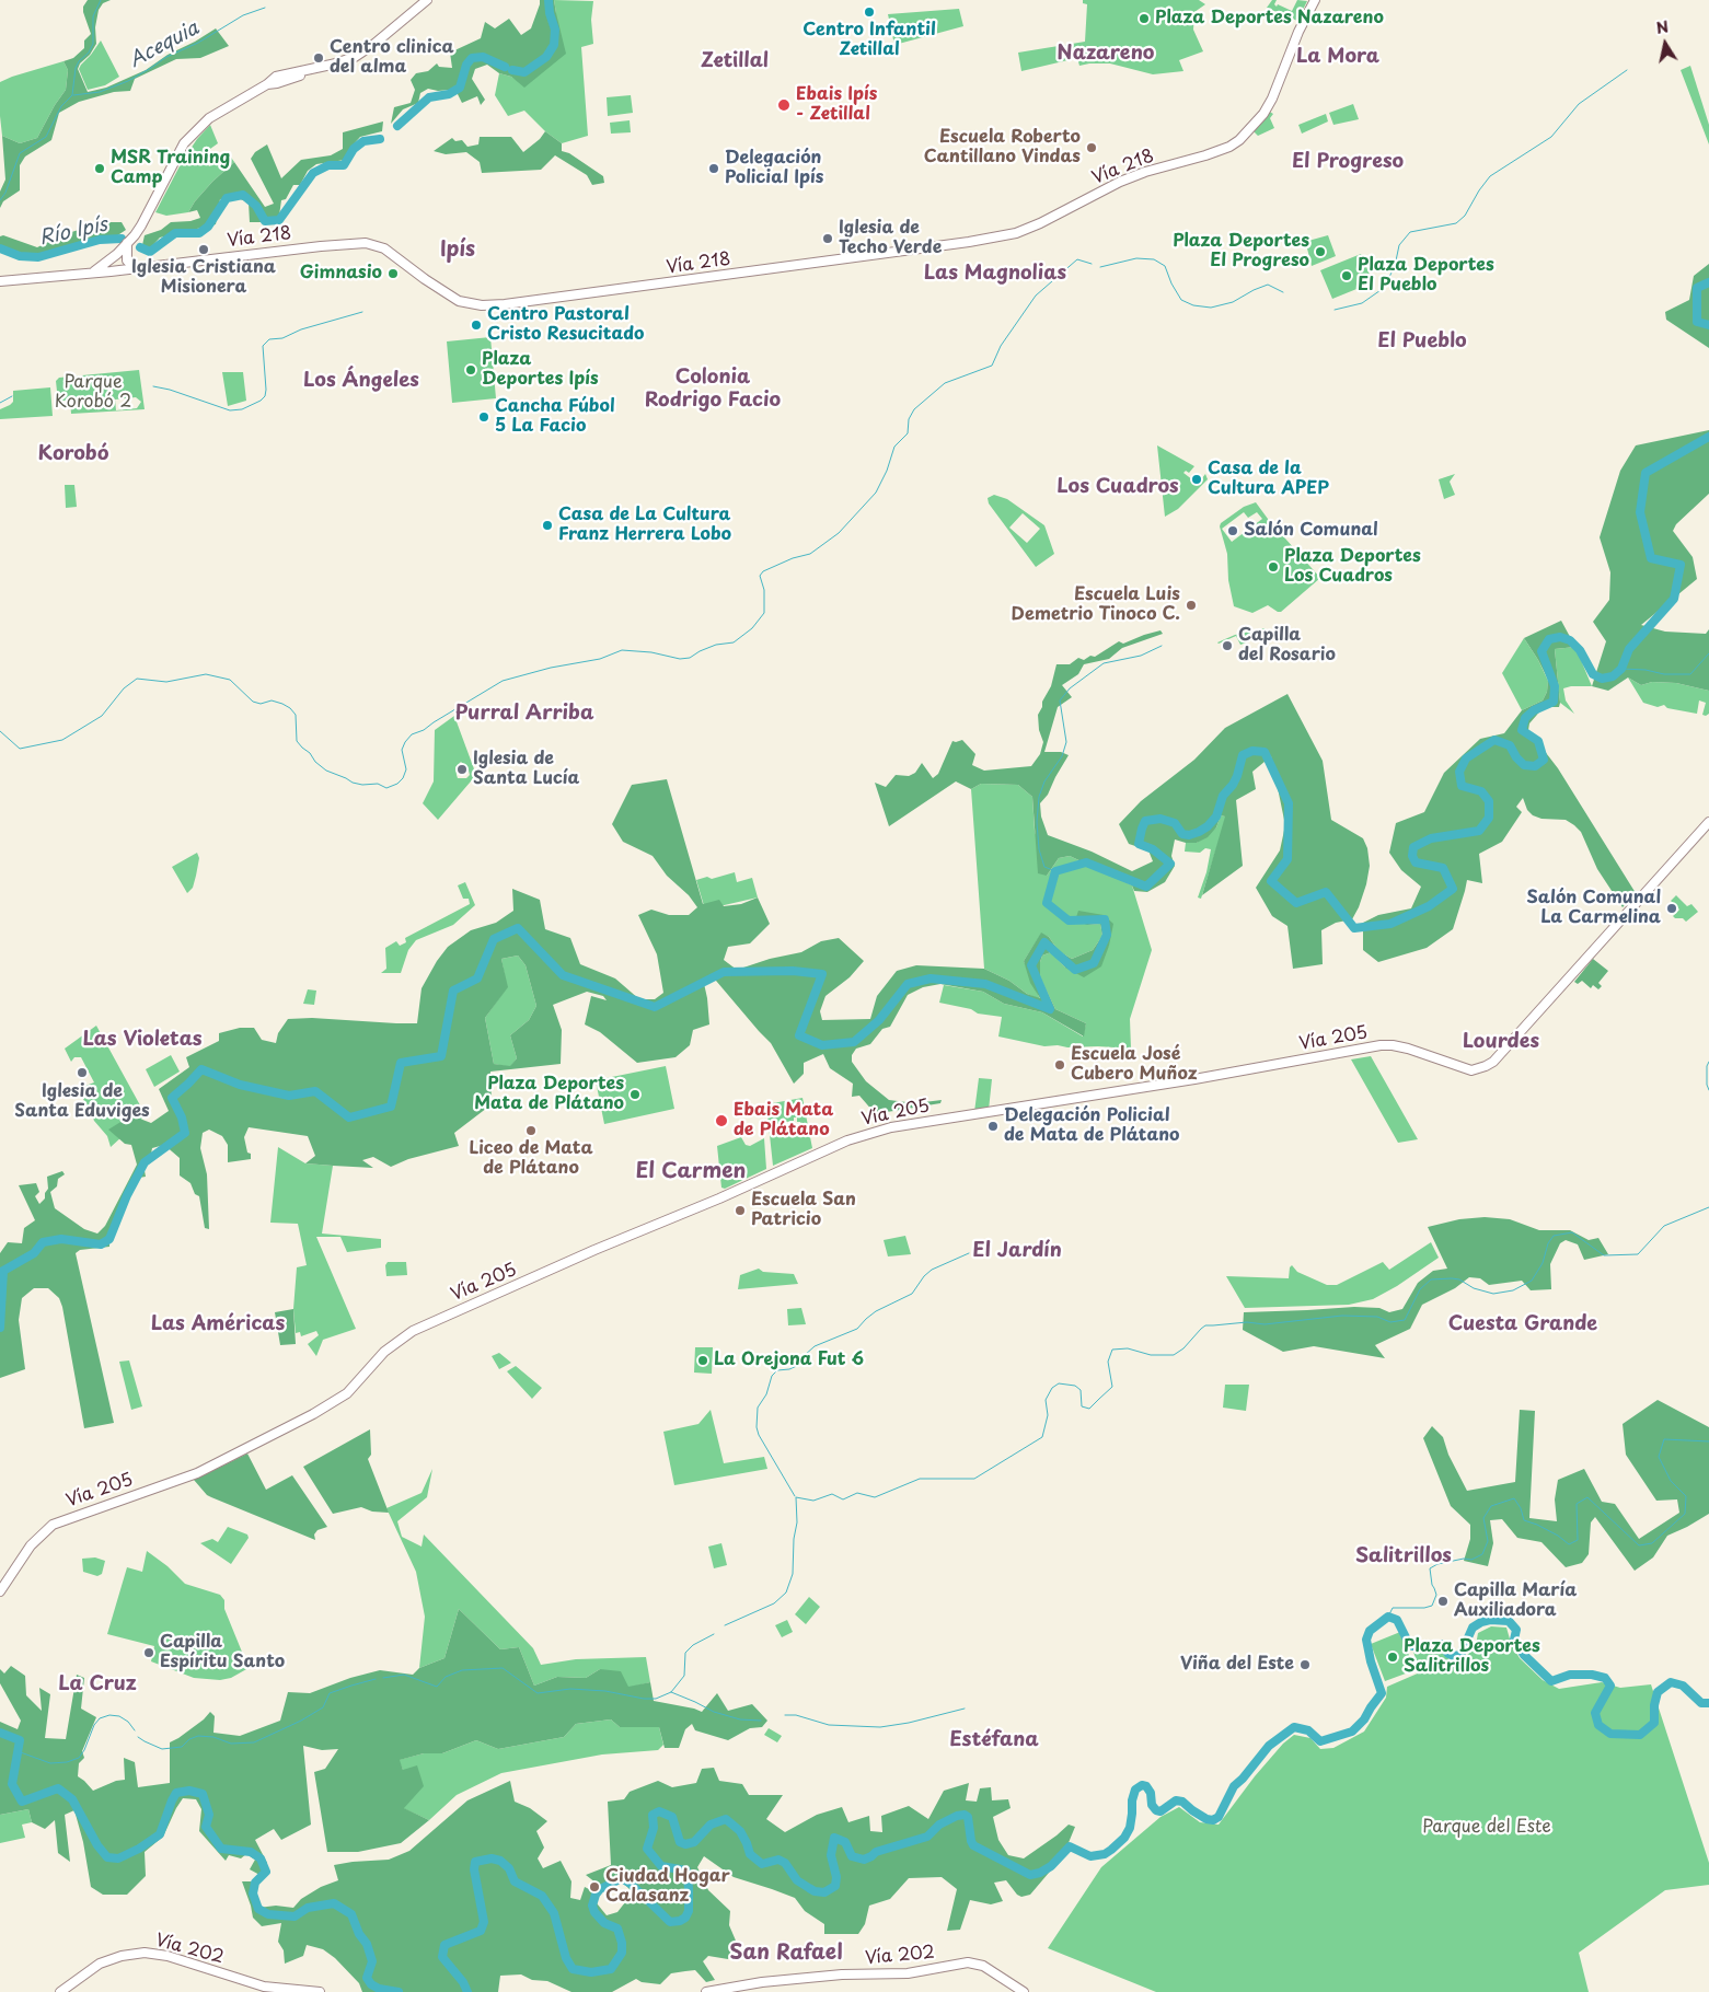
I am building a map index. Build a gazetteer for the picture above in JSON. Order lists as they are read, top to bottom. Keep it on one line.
{"streets":{"main road":["Vía 218","Vía 205","Vía 202"]},"districts":["Nazareno","La Mora","Zetillal","El Progreso","Ipís","Las Magnolias","El Pueblo","Colonia Rodrigo Facio","Los Ángeles","Korobó","Los Cuadros","Purral Arriba","Las Violetas","Lourdes","El Carmen","El Jardín","Las Américas","Cuesta Grande","Salitrillos","La Cruz","Estéfana","San Rafael"],"water":["Acequia","Río Ipís"],"parks":["Parque Korobó 2","Parque del Este"],"places":["Centro Infantil Zetillal","Plaza Deportes Nazareno","Centro clinica del alma","Ebais Ipís - Zetillal","Escuela Roberto Cantillano Vindas","MSR Training Camp","Delegación Policial Ipís","Iglesia de Techo Verde","Iglesia Cristiana Misionera","Plaza Deportes El Progreso","Gimnasio","Plaza Deportes El Pueblo","Centro Pastoral Cristo Resucitado","Plaza Deportes Ipís","Cancha Fúbol 5 La Facio","Casa de la Cultura APEP","Casa de La Cultura Franz Herrera Lobo","Salón Comunal","Plaza Deportes Los Cuadros","Escuela Luis Demetrio Tinoco C.","Capilla del Rosario","Iglesia de Santa Lucía","Salón Comunal La Carmelina","Escuela José Cubero Muñoz","Iglesia de Santa Eduviges","Plaza Deportes Mata de Plátano","Ebais Mata de Plátano","Delegación Policial de Mata de Plátano","Liceo de Mata de Plátano","Escuela San Patricio","La Orejona Fut 6","Capilla María Auxiliadora","Capilla Espíritu Santo","Plaza Deportes Salitrillos","Viña del Este","Ciudad Hogar Calasanz"],"north":"top"}
